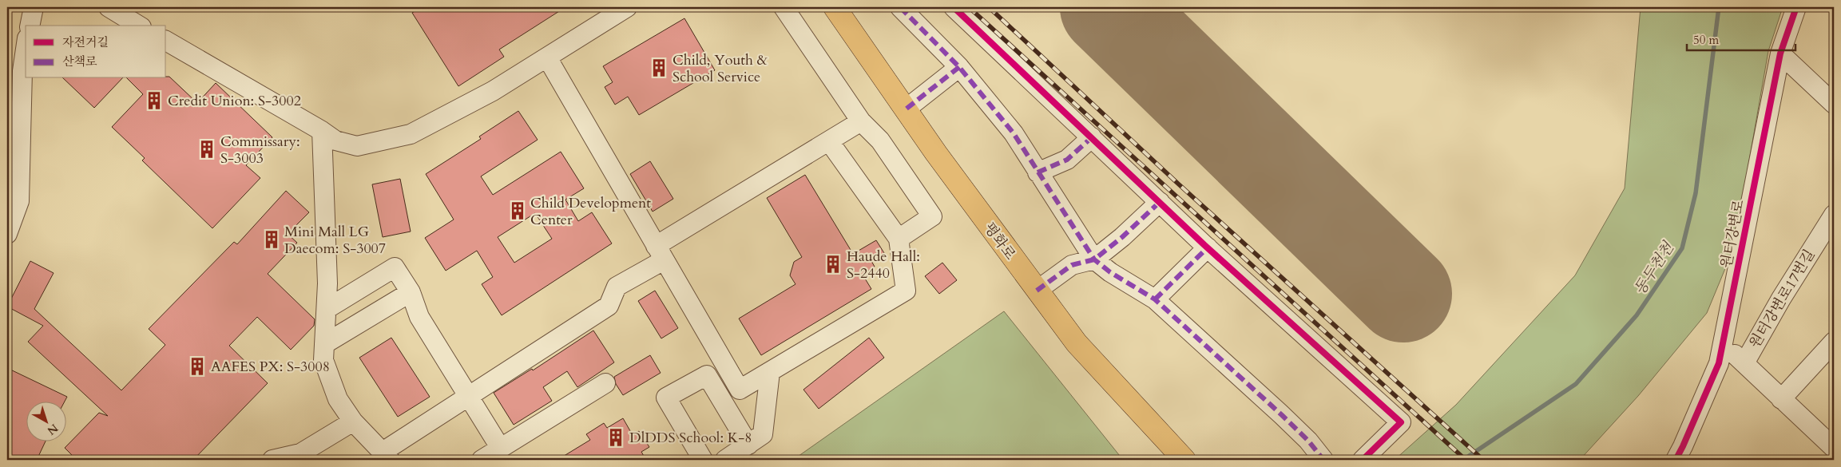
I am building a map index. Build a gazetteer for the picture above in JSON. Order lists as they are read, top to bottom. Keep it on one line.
{"streets":{"main road":["평화로"],"street":["원터강변로","원터강변로17번길"]},"water":["동두천천"],"places":{"building":["Child, Youth & School Service","Credit Union: S-3002","Commissary: S-3003","Child Development Center","Mini Mall LG Daecom: S-3007","Haude Hall: S-2440","AAFES PX: S-3008","DlDDS School: K-8"]},"legend":["자전거길","산책로"],"scale_bar":"50 m","north":"bottom right"}
